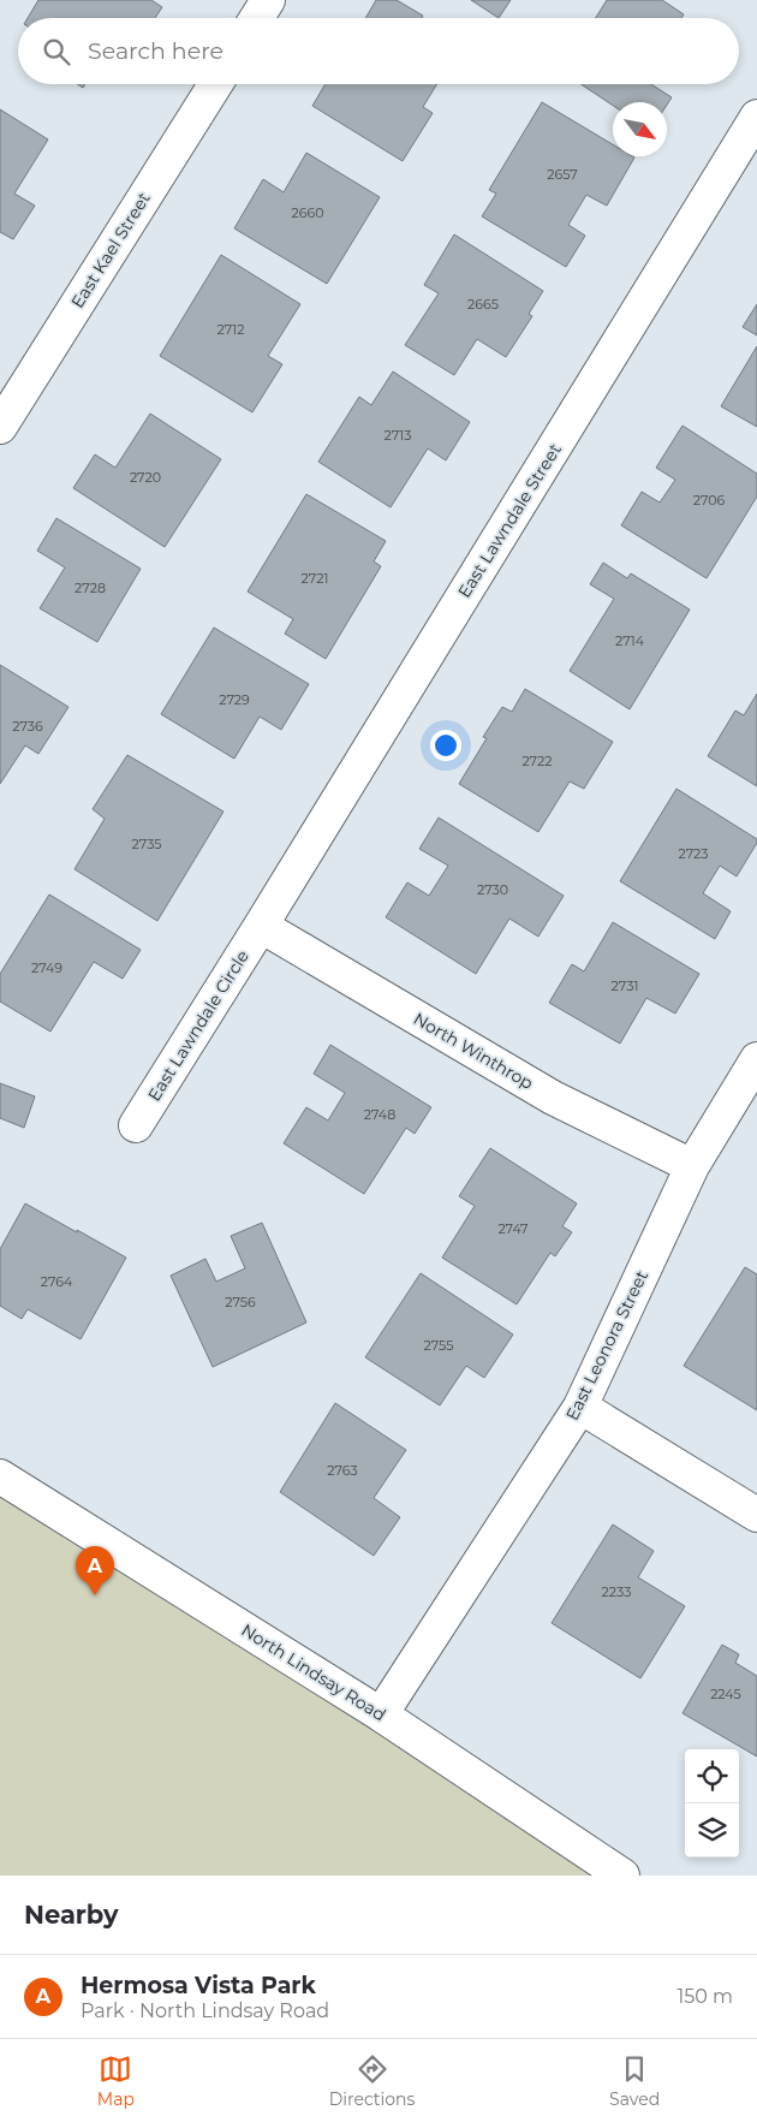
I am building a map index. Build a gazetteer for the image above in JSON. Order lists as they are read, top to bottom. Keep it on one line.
{"streets":{"street":["East Kael Street","East Lawndale Street","East Lawndale Circle","North Winthrop","East Leonora Street","North Lindsay Road"]},"crossings":[["East Lawndale Street","East Lawndale Circle"],["East Lawndale Street","North Winthrop"],["East Lawndale Circle","North Winthrop"],["North Winthrop","East Leonora Street"],["East Leonora Street","North Lindsay Road"]],"house_numbers":["2657","2660","2665","2712","2713","2720","2706","2721","2728","2714","2729","2736","2722","2735","2723","2730","2749","2731","2748","2747","2764","2756","2755","2763","2233","2245"],"north":"bottom right","page":{"search":"Search here","pins":"A","heading":"Nearby","list":[{"mark":"A","name":"Hermosa Vista Park","note":"Park · North Lindsay Road","value":"150 m"}],"nav":["Map","Directions","Saved"]}}
